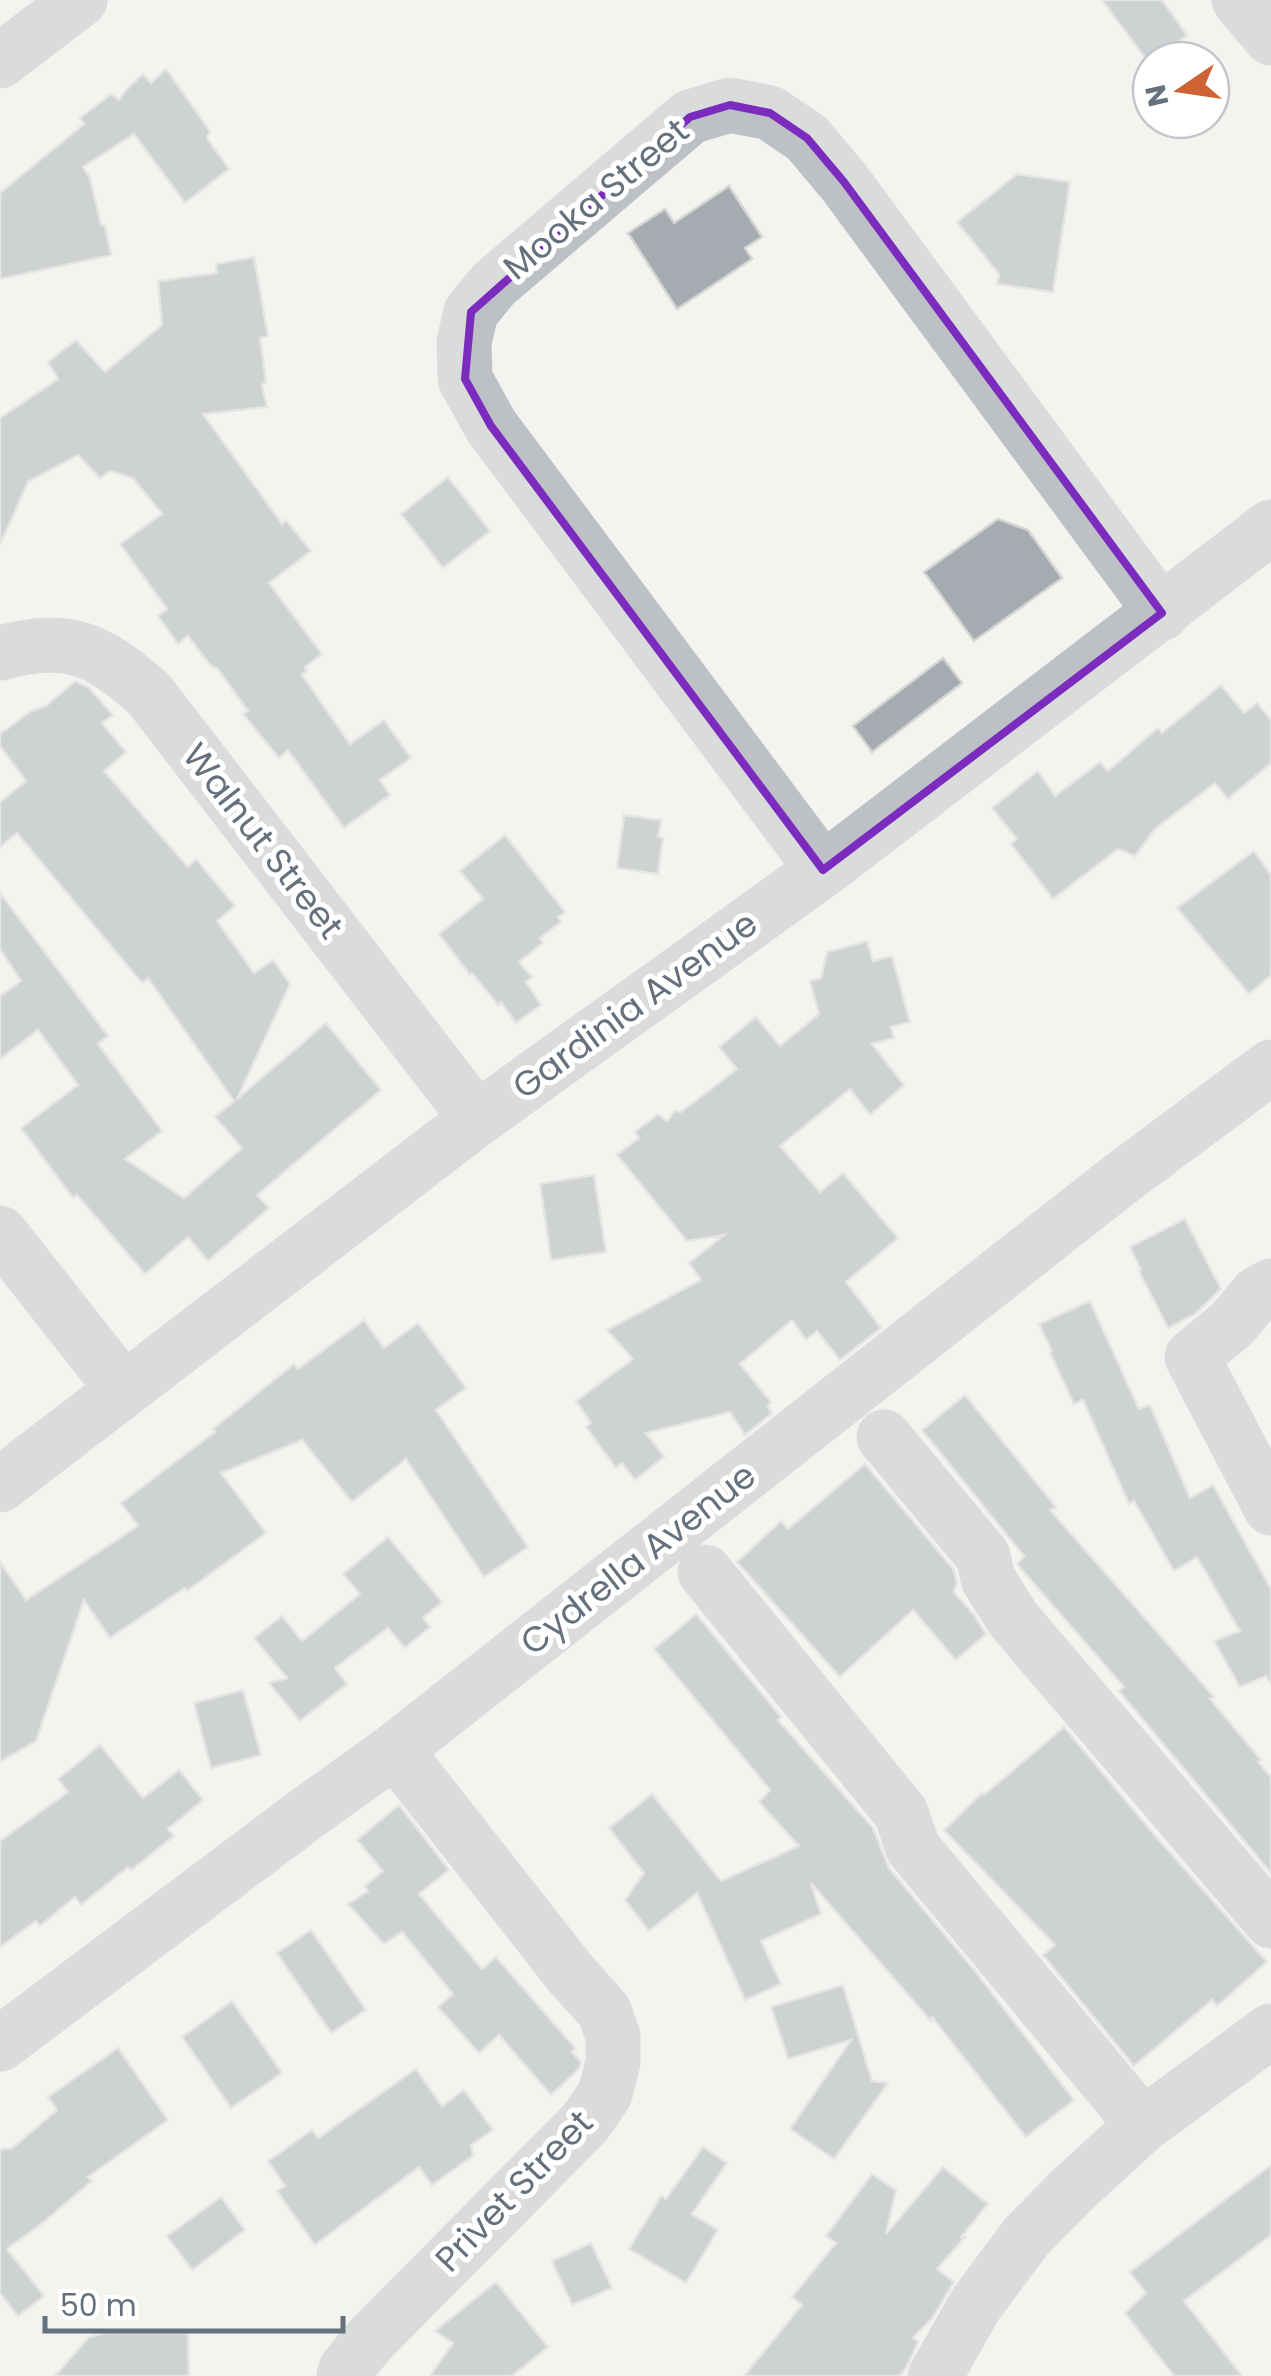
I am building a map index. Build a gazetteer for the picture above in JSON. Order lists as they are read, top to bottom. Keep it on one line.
{"streets":{"street":["Mooka Street","Walnut Street","Gardinia Avenue","Cydrella Avenue","Privet Street"]},"crossings":[["Mooka Street","Gardinia Avenue"],["Walnut Street","Gardinia Avenue"],["Cydrella Avenue","Privet Street"]],"scale_bar":"50 m","north":"left"}
